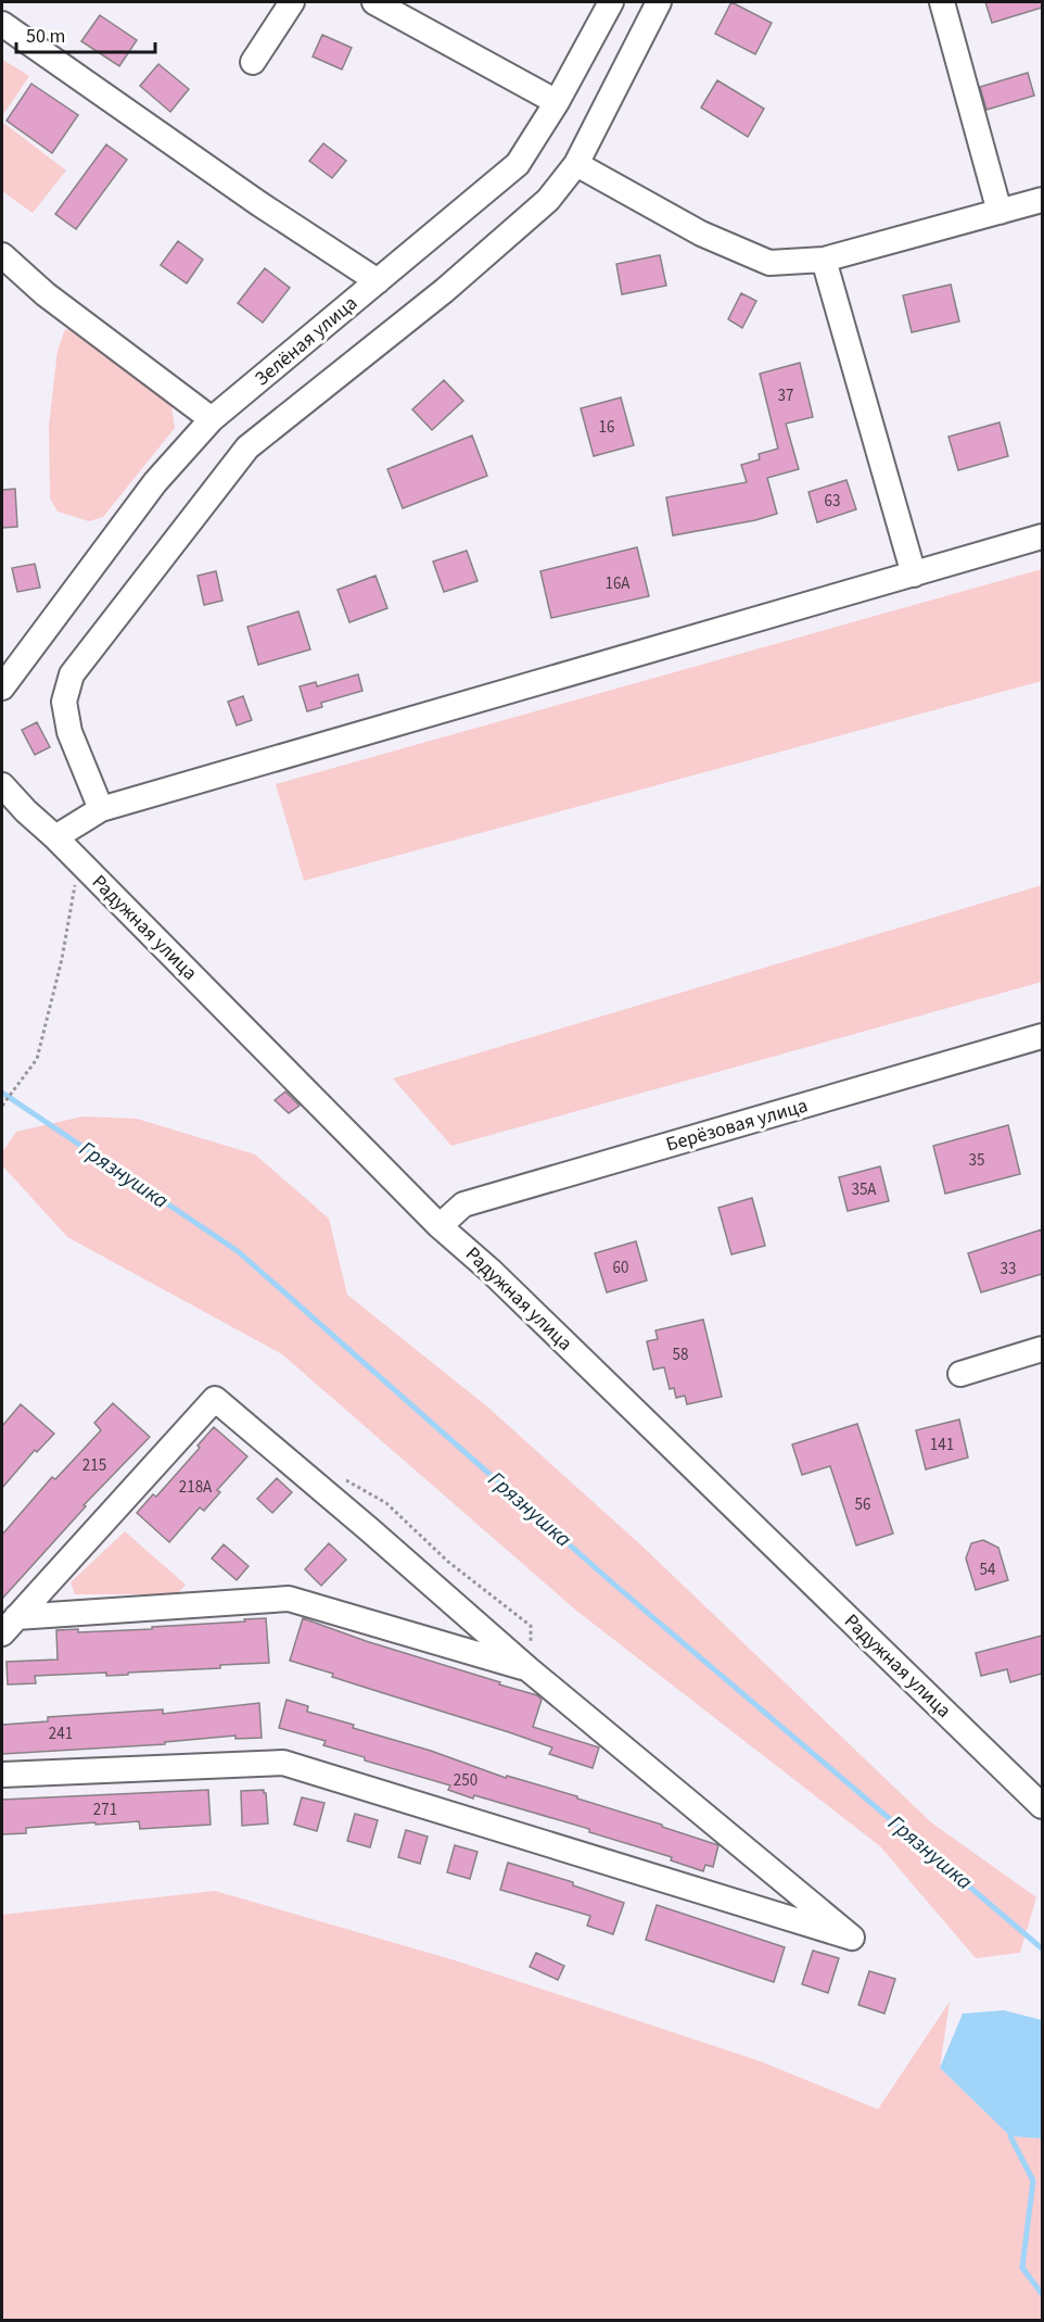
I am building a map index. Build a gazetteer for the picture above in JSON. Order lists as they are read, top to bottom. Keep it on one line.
{"streets":{"street":["Зелёная улица","Радужная улица","Берёзовая улица"]},"crossings":[["Радужная улица","Берёзовая улица"]],"water":["Грязнушка"],"house_numbers":["37","16","63","16А","35","35А","60","33","58","141","215","218А","56","54","241","250","271"],"scale_bar":"50 m"}
